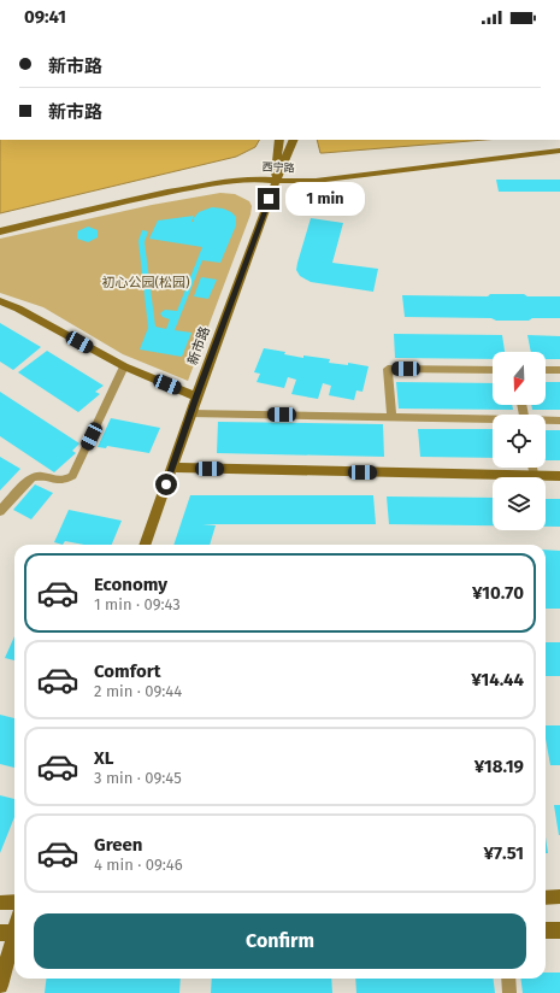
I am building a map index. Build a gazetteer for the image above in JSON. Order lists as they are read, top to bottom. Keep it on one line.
{"streets":{"street":["西宁路","新市路"]},"crossings":[["西宁路","新市路"]],"parks":["初心公园(松园)"],"north":"bottom","page":{"status":"09:41","banner":["新市路","新市路"],"bubble":"1 min","list":[{"name":"Economy","note":"1 min · 09:43","value":"¥10.70"},{"name":"Comfort","note":"2 min · 09:44","value":"¥14.44"},{"name":"XL","note":"3 min · 09:45","value":"¥18.19"},{"name":"Green","note":"4 min · 09:46","value":"¥7.51"}],"buttons":"Confirm"}}
